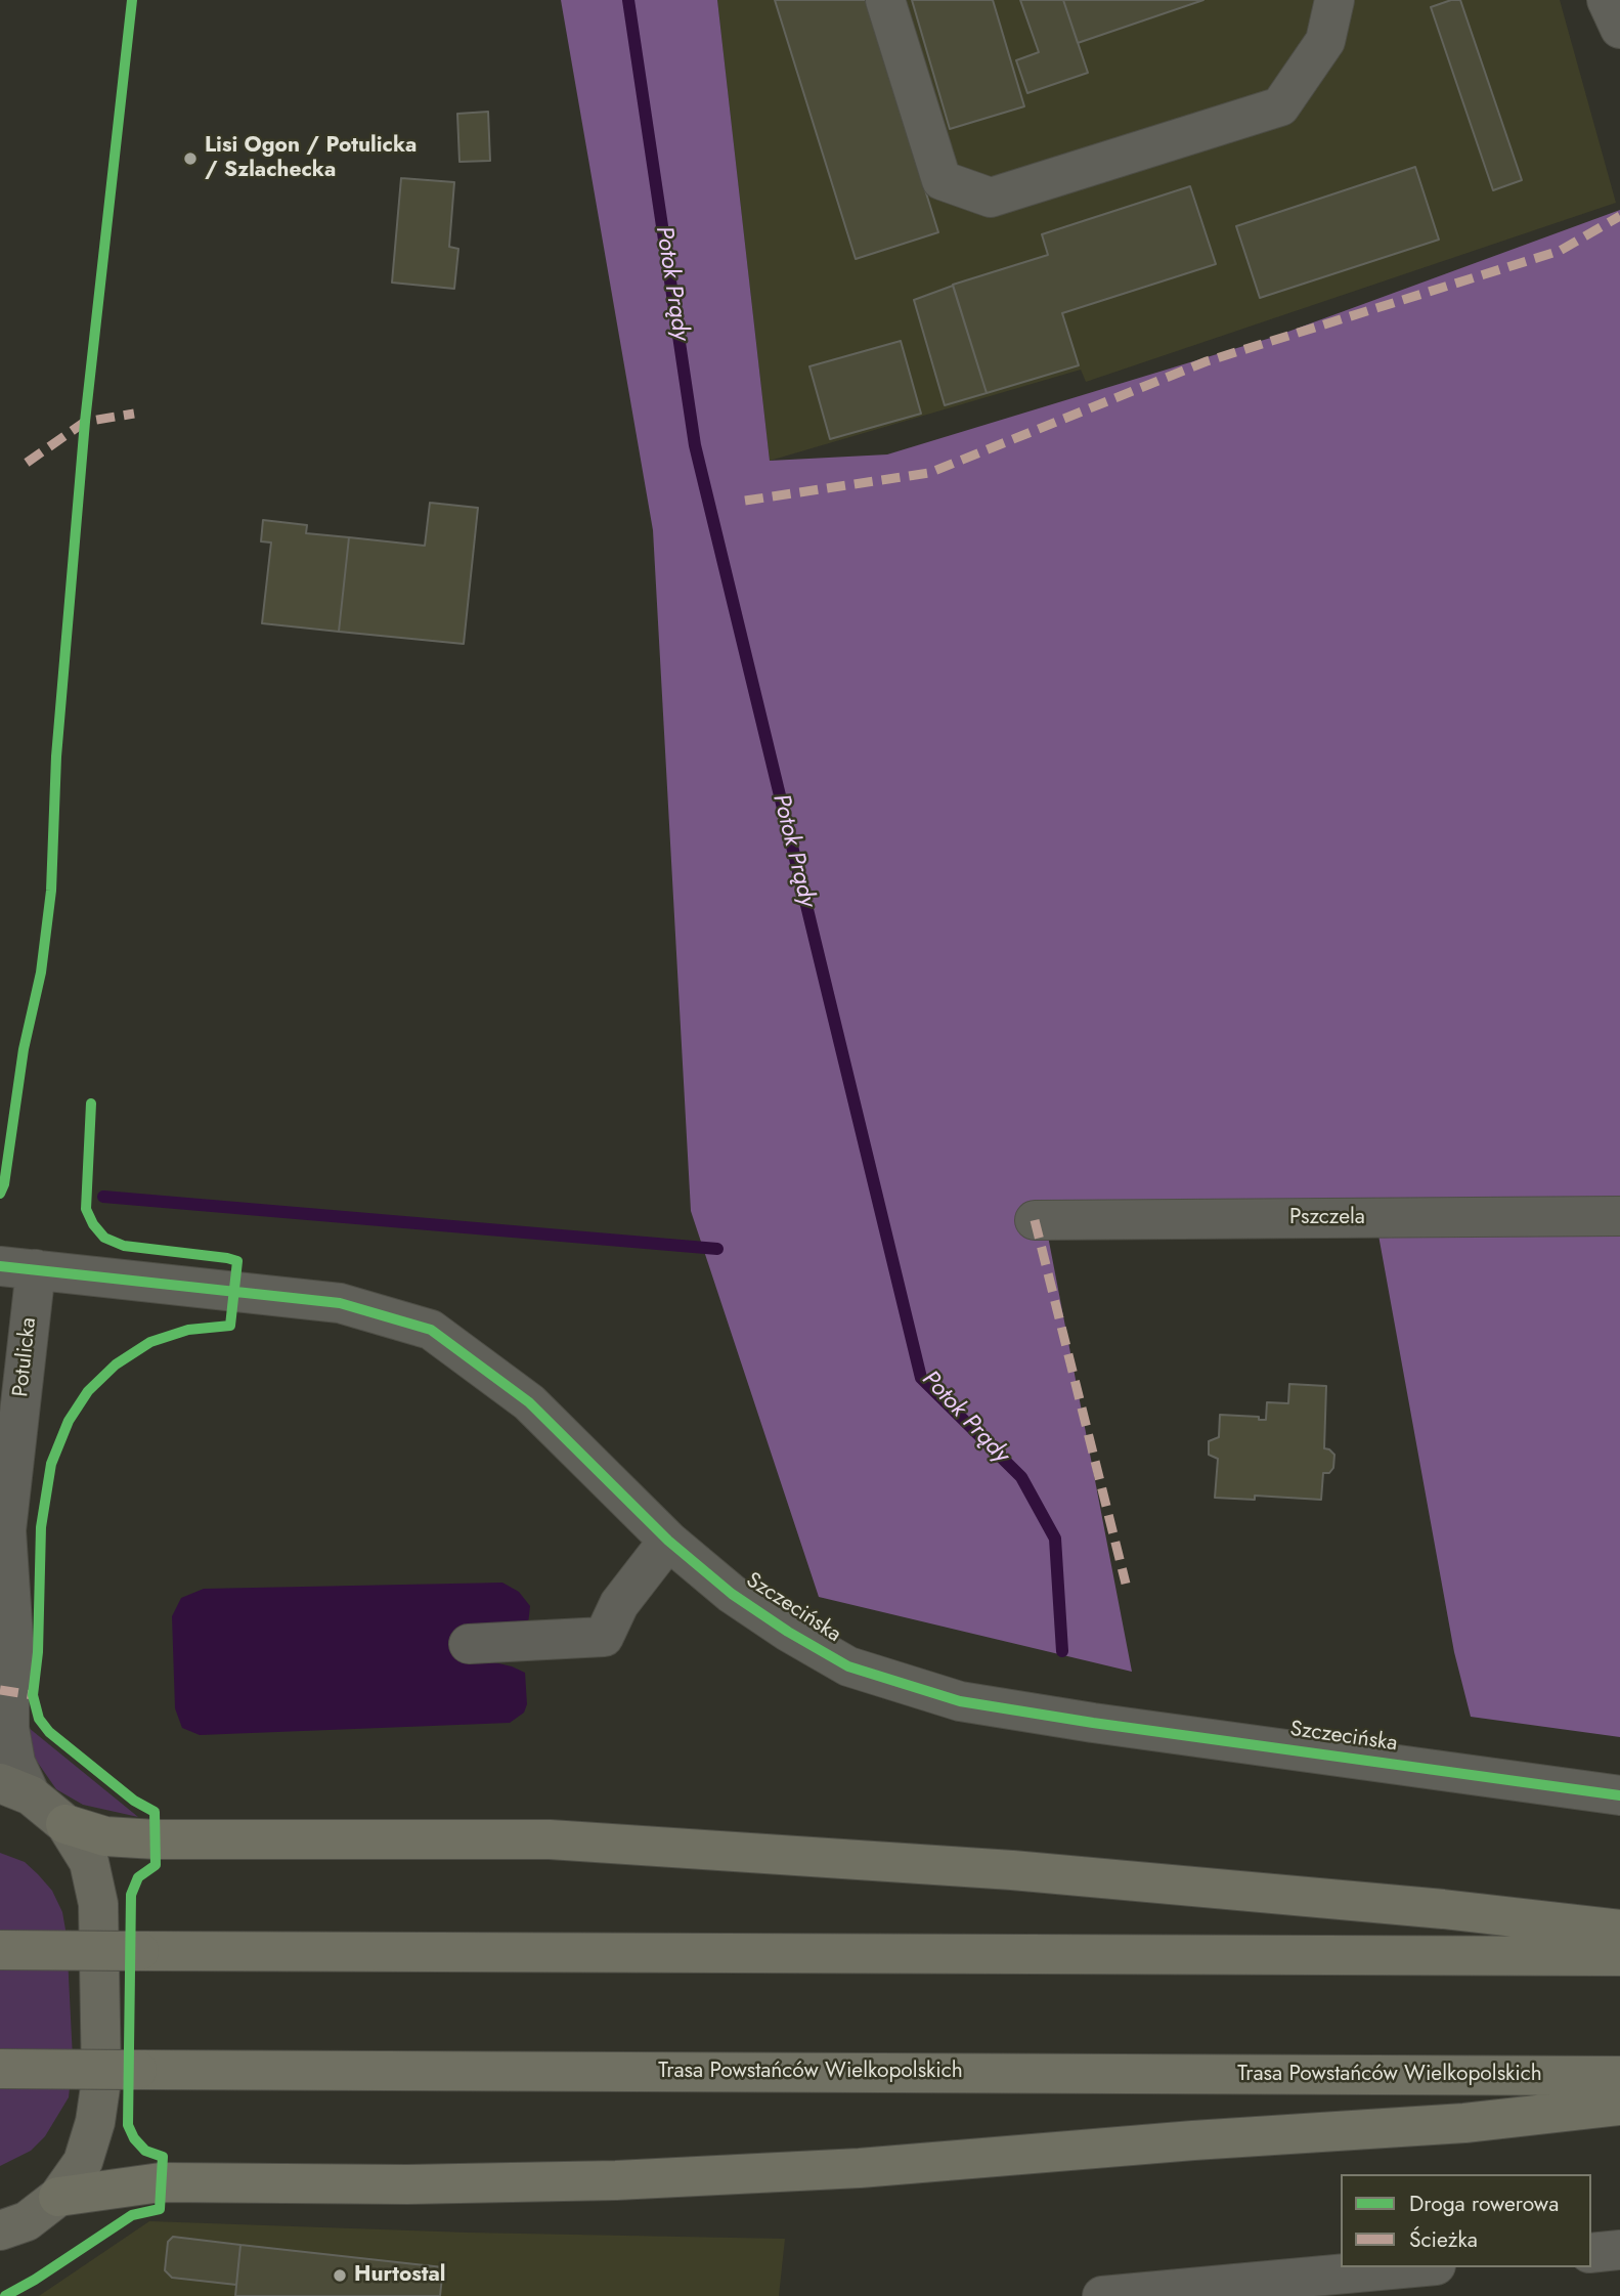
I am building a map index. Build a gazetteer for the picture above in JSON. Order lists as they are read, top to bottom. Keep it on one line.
{"streets":{"highway":["Trasa Powstańców Wielkopolskich"],"street":["Pszczela","Potulicka","Szczecińska"]},"crossings":[["Potulicka","Szczecińska"]],"water":["Potok Prądy"],"places":["Lisi Ogon / Potulicka / Szlachecka","Hurtostal"],"legend":["Droga rowerowa","Ścieżka"]}
